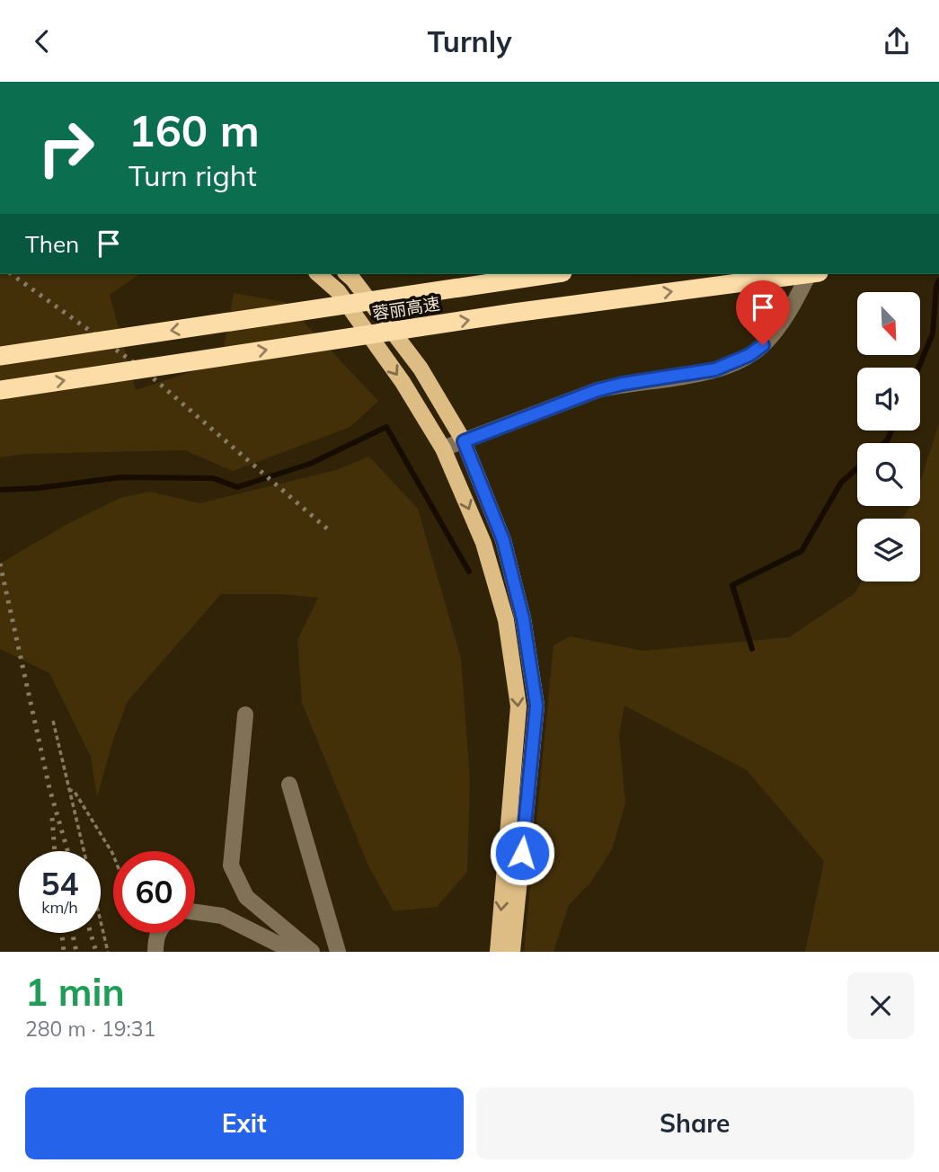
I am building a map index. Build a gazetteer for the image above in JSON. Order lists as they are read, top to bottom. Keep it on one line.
{"streets":{"highway":["蓉丽高速"]},"north":"bottom right","page":{"header":"Turnly","turn":["160 m","Turn right"],"then":"Then","speed":"54 km/h","limit":"60","heading":["1 min","280 m · 19:31"],"buttons":["Exit","Share"]}}
